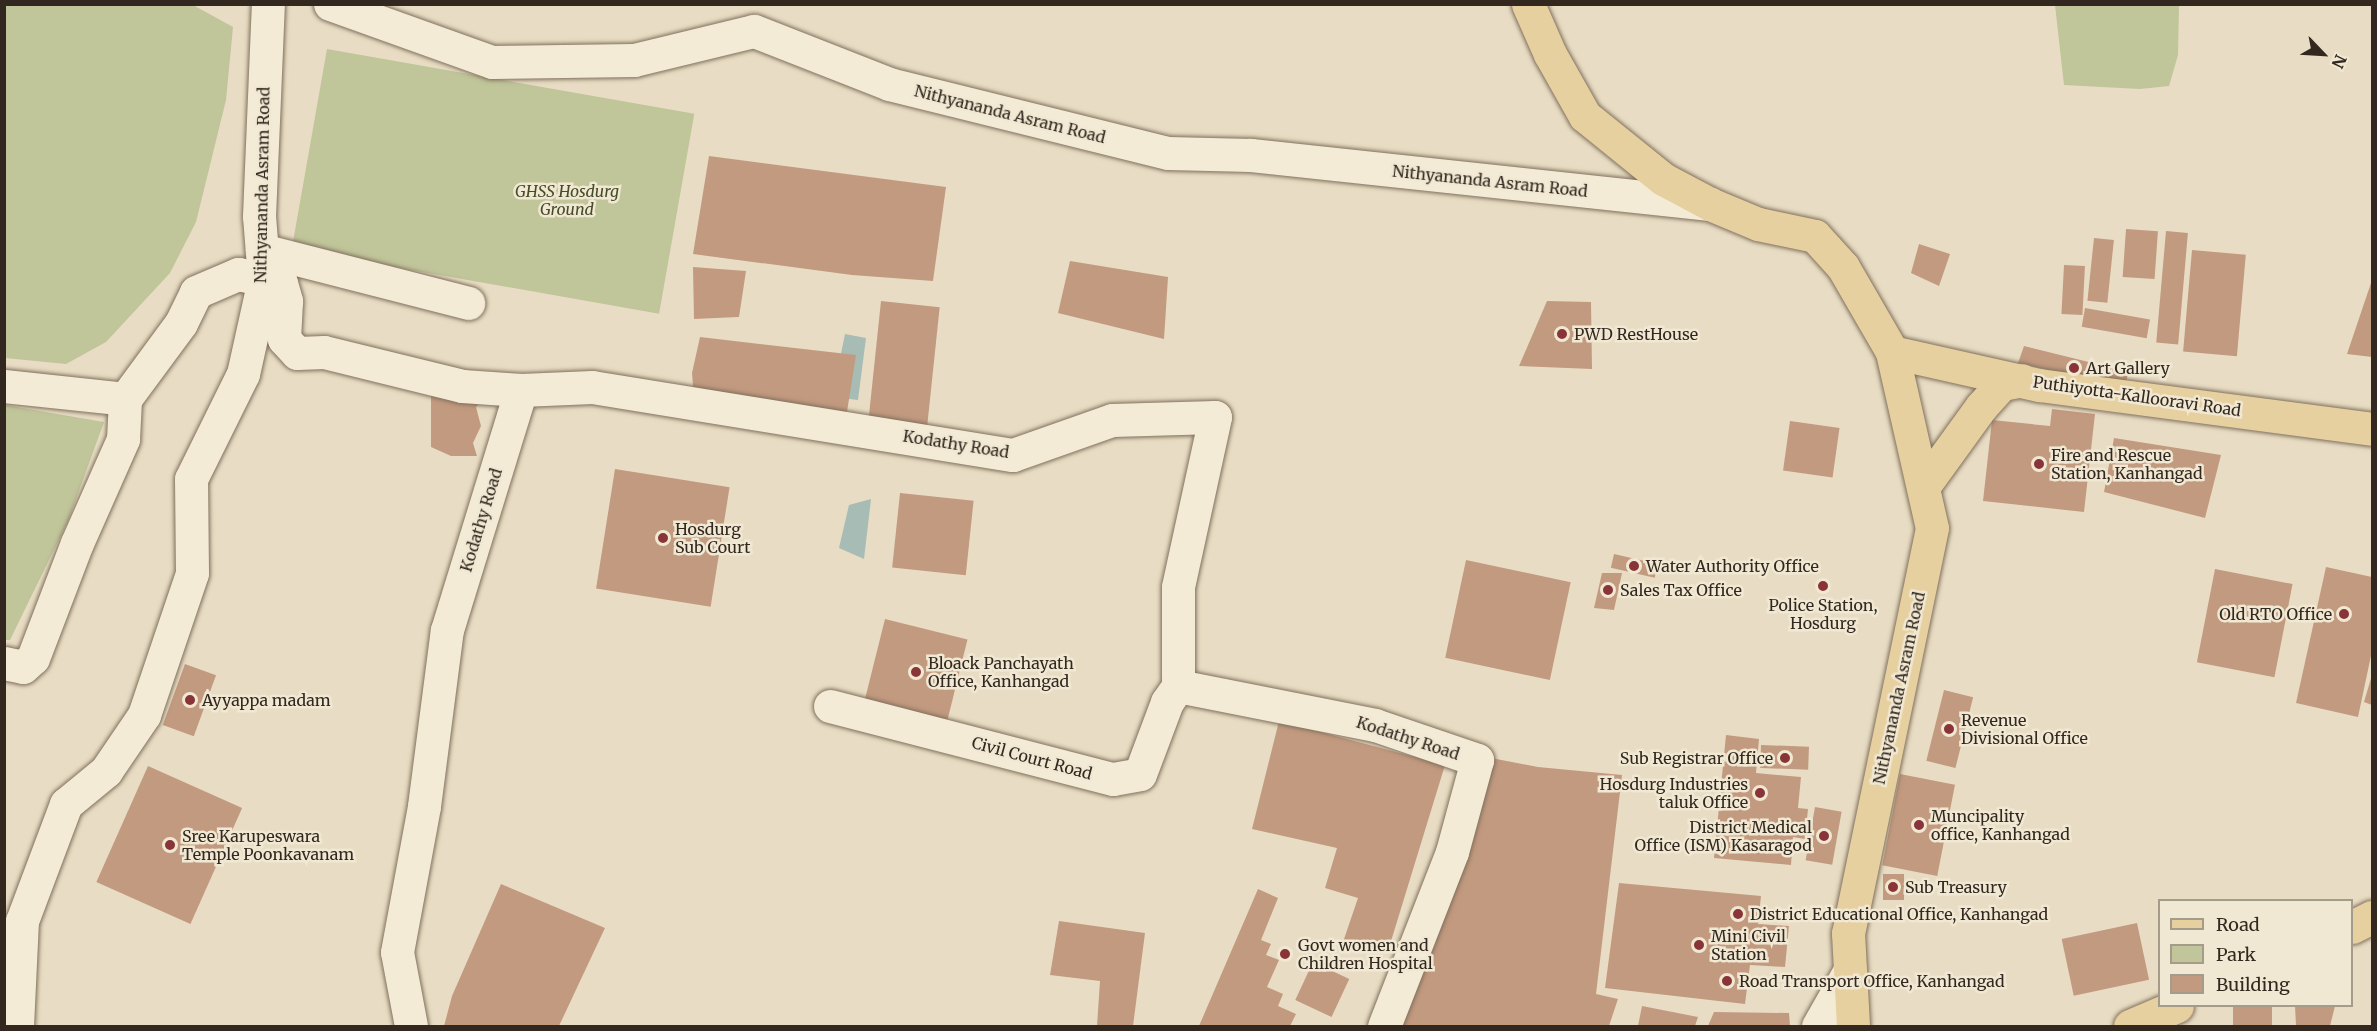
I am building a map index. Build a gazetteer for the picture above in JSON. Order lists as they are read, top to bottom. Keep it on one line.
{"streets":{"main road":["Nithyananda Asram Road","Puthiyotta-Kallooravi Road"],"street":["Kodathy Road","Civil Court Road"]},"crossings":[["Nithyananda Asram Road","Puthiyotta-Kallooravi Road"],["Kodathy Road","Civil Court Road"]],"parks":["GHSS Hosdurg Ground"],"places":["PWD RestHouse","Art Gallery","Fire and Rescue Station, Kanhangad","Hosdurg Sub Court","Water Authority Office","Police Station, Hosdurg","Sales Tax Office","Old RTO Office","Bloack Panchayath Office, Kanhangad","Ayyappa madam","Revenue Divisional Office","Sub Registrar Office","Hosdurg Industries taluk Office","Muncipality office, Kanhangad","District Medical Office (ISM) Kasaragod","Sree Karupeswara Temple Poonkavanam","Sub Treasury","District Educational Office, Kanhangad","Mini Civil Station","Govt women and Children Hospital","Road Transport Office, Kanhangad"],"legend":["Road","Park","Building"],"north":"bottom right"}
